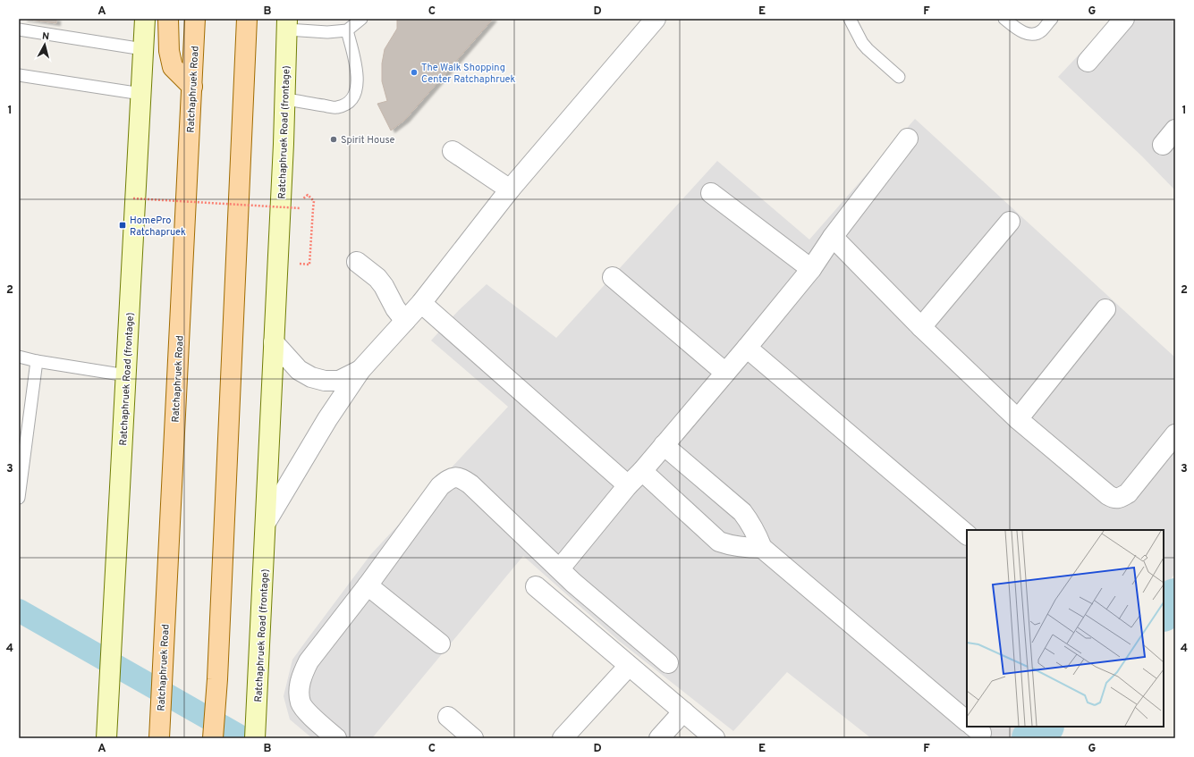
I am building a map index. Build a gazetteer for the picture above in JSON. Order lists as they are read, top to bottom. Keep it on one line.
{"streets":{"main road":["Ratchaphruek Road","Ratchaphruek Road (frontage)"]},"places":{"other":["The Walk Shopping Center Ratchaphruek","Spirit House"],"transit":["HomePro Ratchapruek"]},"north":"top","grid":{"columns":["A","B","C","D","E","F","G"],"rows":["1","2","3","4"]}}
